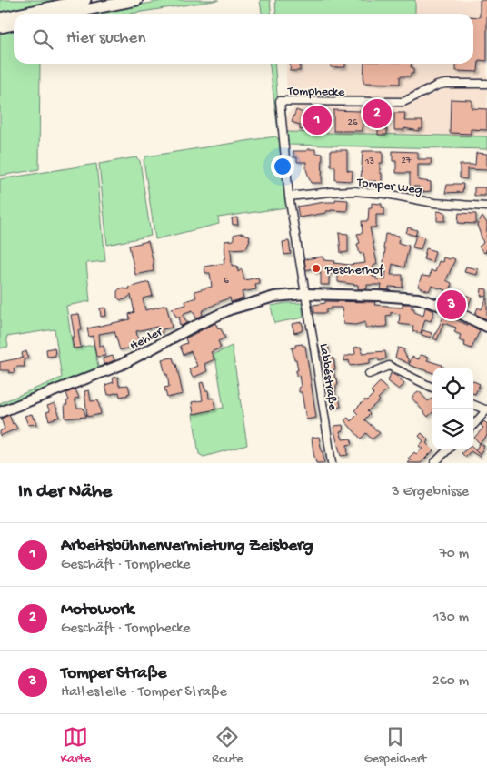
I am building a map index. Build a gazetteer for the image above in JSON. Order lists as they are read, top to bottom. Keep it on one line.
{"streets":{"main road":["Hehler"],"street":["Tomphecke","Tomper Weg","Labbéstraße"]},"crossings":[["Tomphecke","Tomper Weg"],["Tomphecke","Hehler"],["Tomphecke","Labbéstraße"],["Hehler","Labbéstraße"]],"places":["Pescherhof"],"house_numbers":["26","27","13","6"],"page":{"search":"Hier suchen","pins":["2","1","3"],"heading":["In der Nähe","3 Ergebnisse"],"list":[{"mark":"1","name":"Arbeitsbühnenvermietung Zeisberg","note":"Geschäft · Tomphecke","value":"70 m"},{"mark":"2","name":"Motowork","note":"Geschäft · Tomphecke","value":"130 m"},{"mark":"3","name":"Tomper Straße","note":"Haltestelle · Tomper Straße","value":"260 m"}],"nav":["Karte","Route","Gespeichert"]}}
